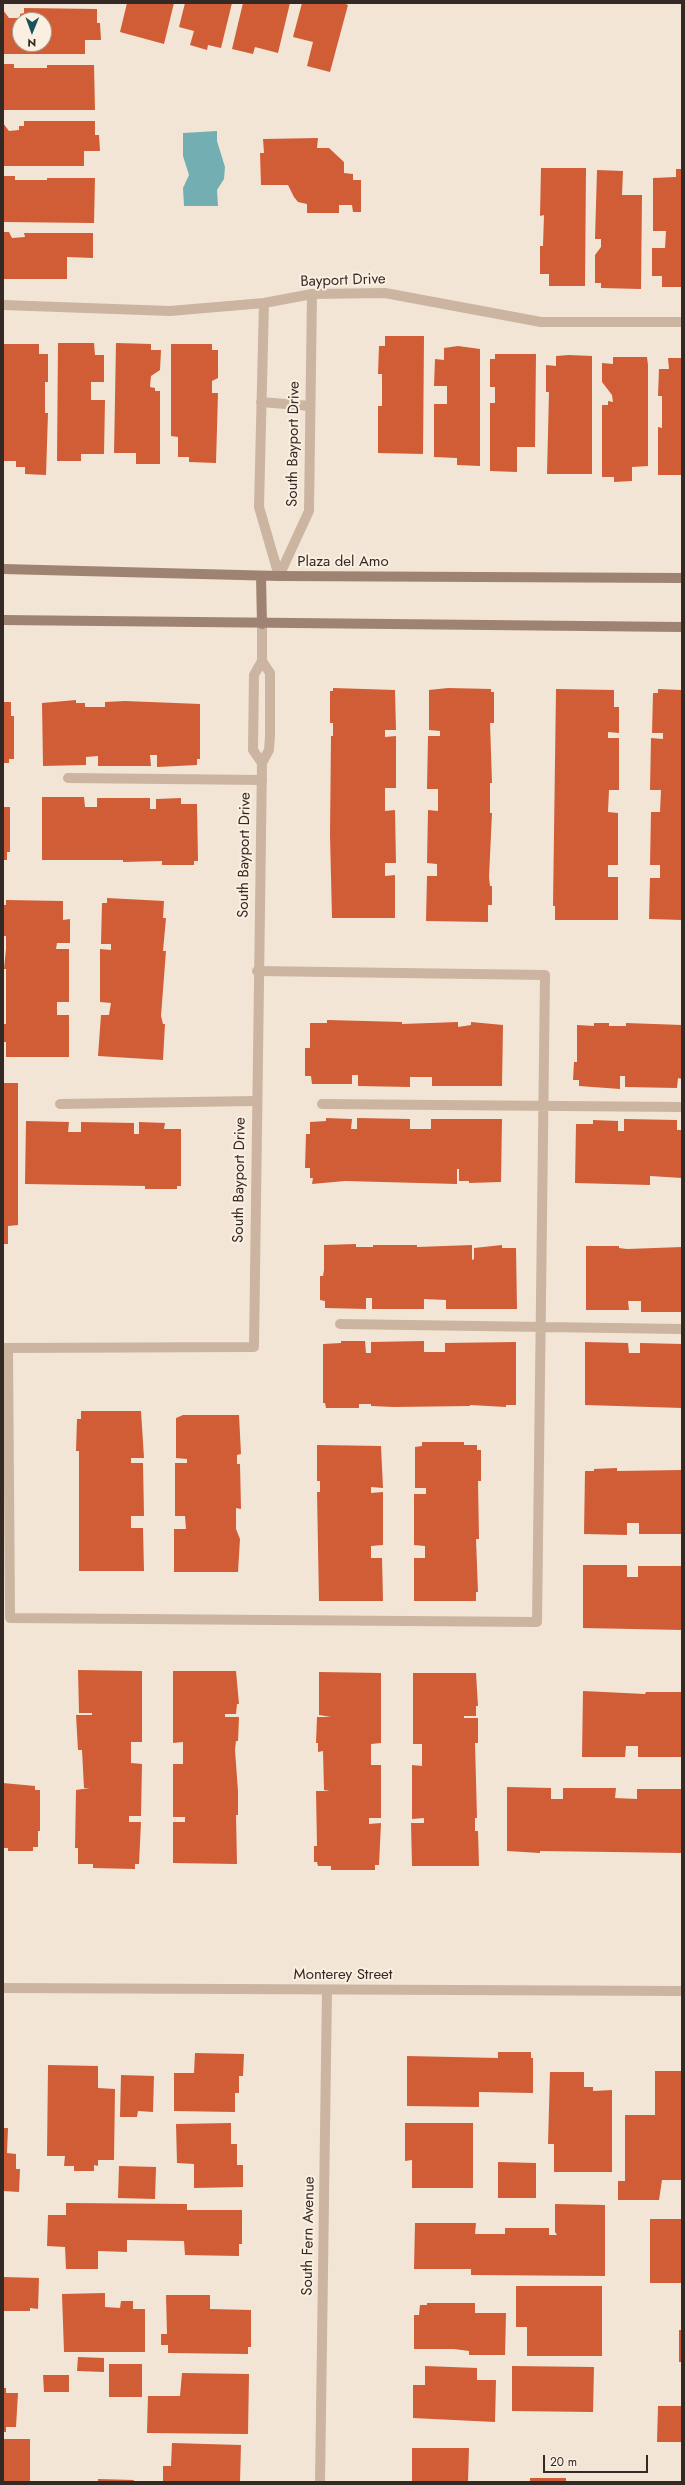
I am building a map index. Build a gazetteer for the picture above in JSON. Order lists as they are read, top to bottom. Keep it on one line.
{"streets":{"main road":["Plaza del Amo"],"street":["Bayport Drive","South Bayport Drive","Monterey Street","South Fern Avenue"]},"crossings":[["Bayport Drive","South Bayport Drive"],["South Bayport Drive","Plaza del Amo"],["Monterey Street","South Fern Avenue"]],"scale_bar":"20 m","north":"bottom"}
